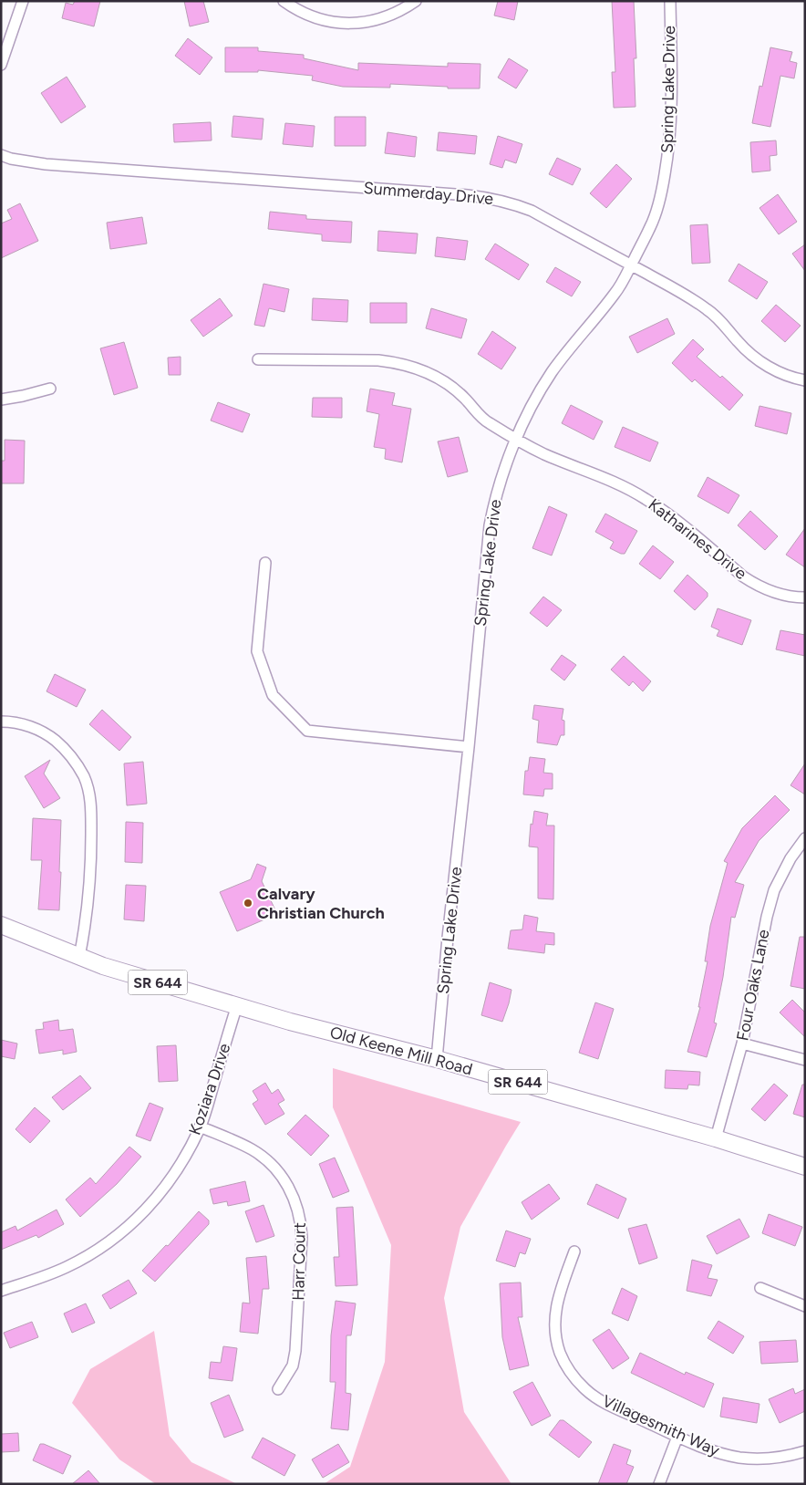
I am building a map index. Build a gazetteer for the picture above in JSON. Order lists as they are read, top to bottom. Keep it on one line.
{"streets":{"main road":["SR 644","Old Keene Mill Road"],"street":["Spring Lake Drive","Summerday Drive","Katharines Drive","Four Oaks Lane","Koziara Drive","Harr Court","Villagesmith Way"]},"crossings":[["Spring Lake Drive","Summerday Drive"],["Spring Lake Drive","Katharines Drive"],["Spring Lake Drive","Old Keene Mill Road"],["Four Oaks Lane","Old Keene Mill Road"],["Old Keene Mill Road","Koziara Drive"],["Koziara Drive","Harr Court"]],"places":["Calvary Christian Church"]}
